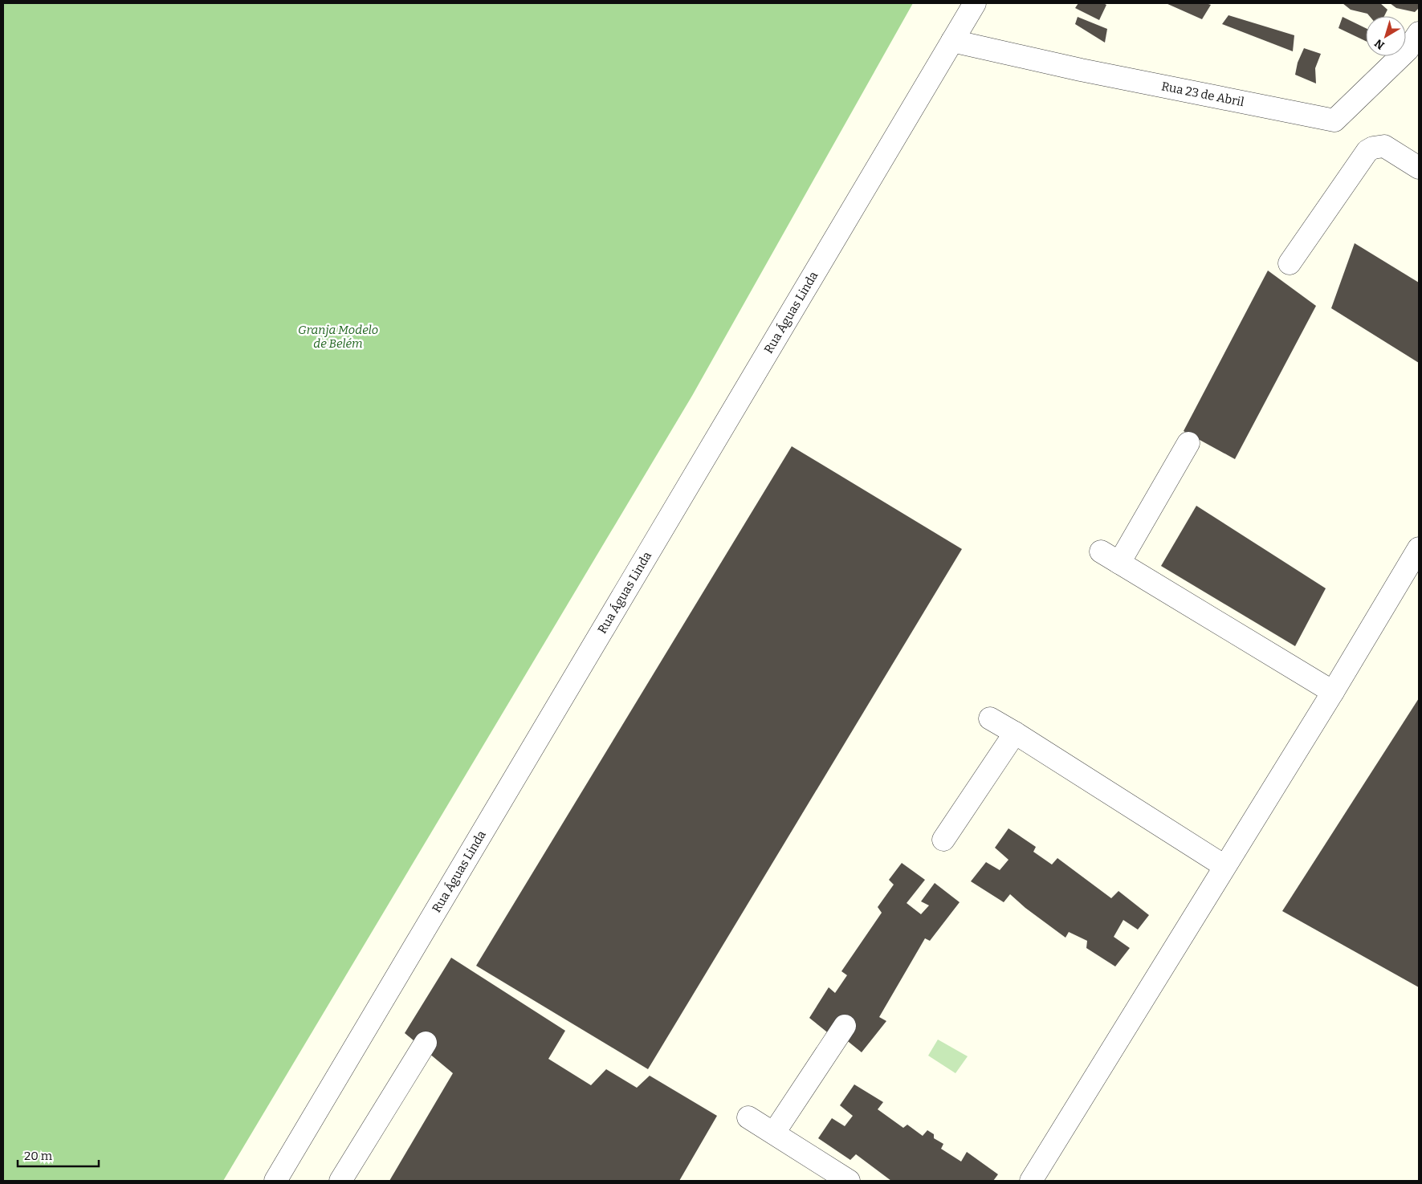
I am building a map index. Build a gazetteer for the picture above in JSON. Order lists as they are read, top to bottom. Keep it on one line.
{"streets":{"street":["Rua 23 de Abril","Rua Águas Linda"]},"crossings":[["Rua 23 de Abril","Rua Águas Linda"]],"parks":["Granja Modelo de Belém"],"scale_bar":"20 m","north":"bottom left"}
